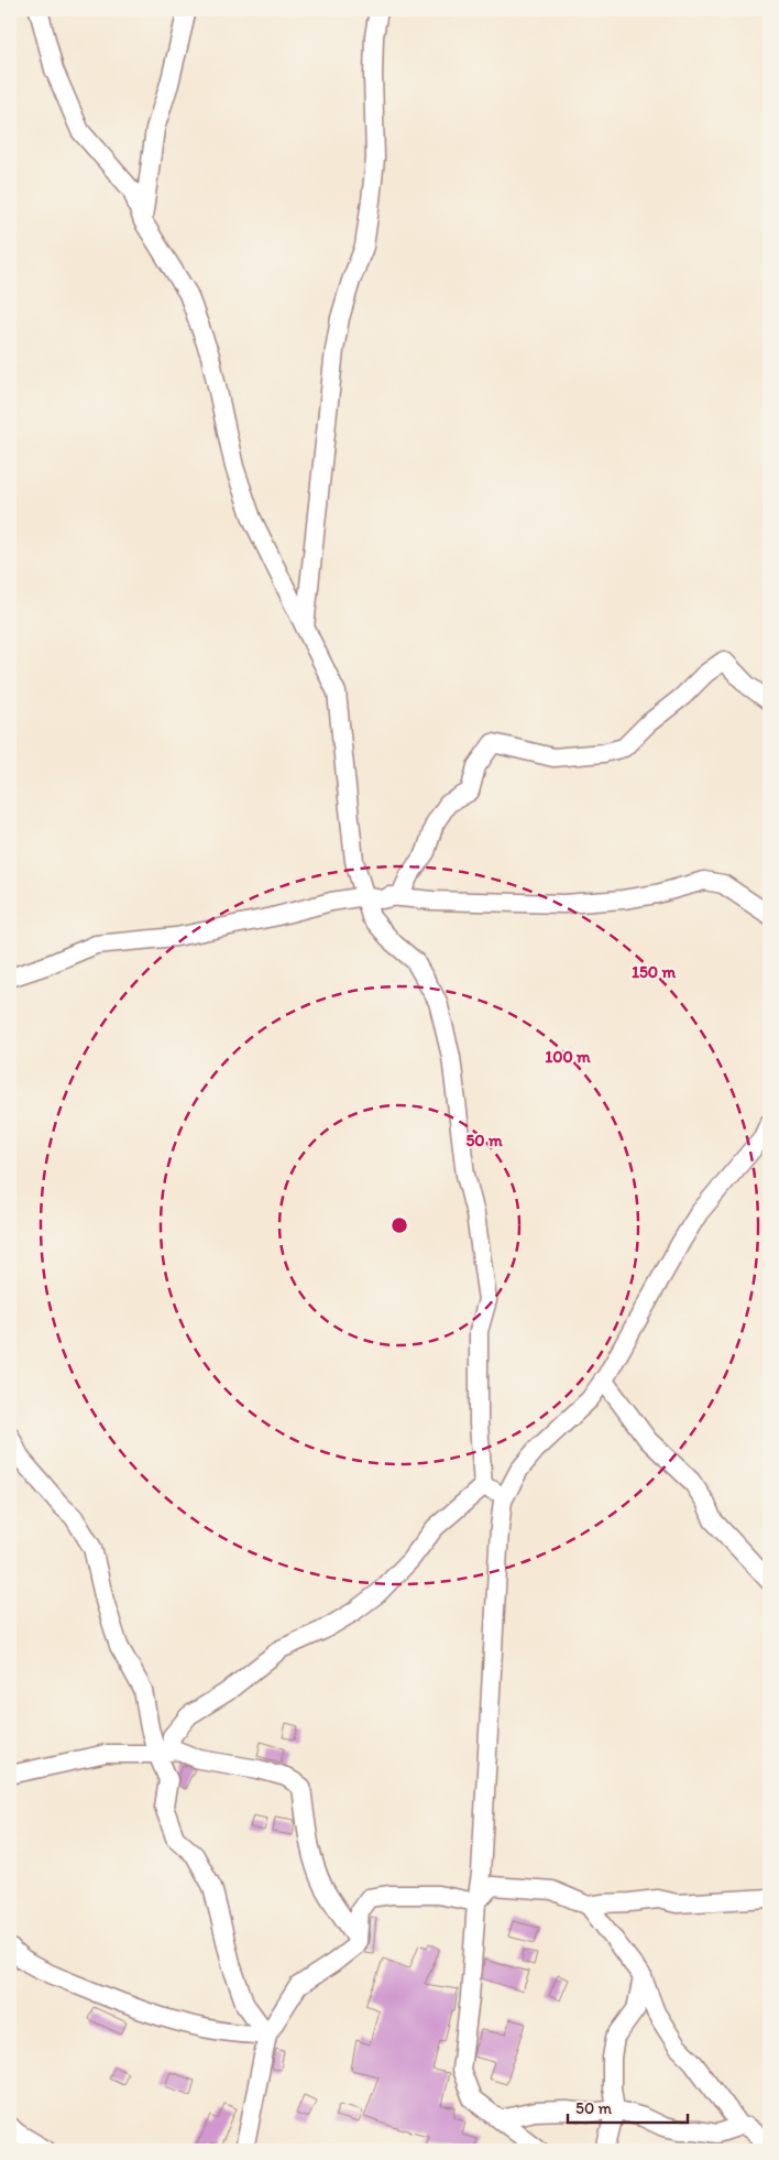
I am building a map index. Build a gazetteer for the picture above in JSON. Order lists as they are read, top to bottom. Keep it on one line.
{"scale_bar":"50 m","rings":["150 m","100 m","50 m"]}
